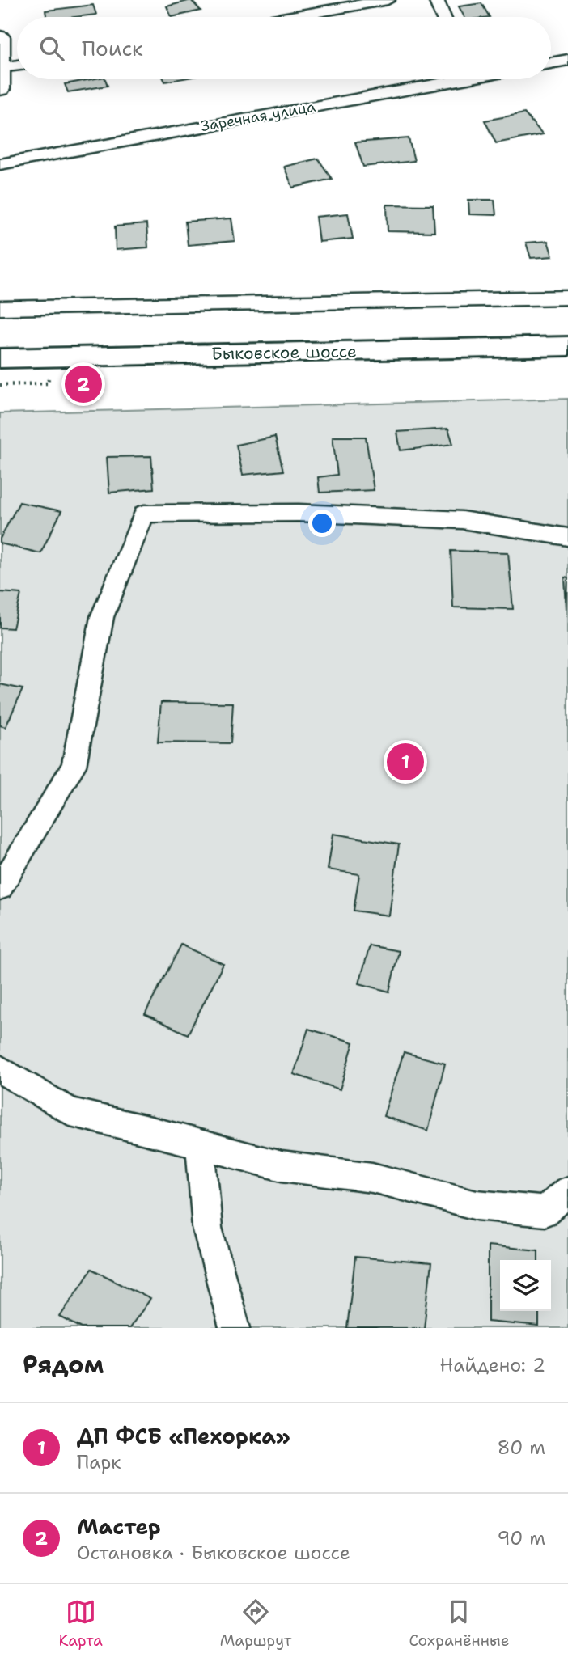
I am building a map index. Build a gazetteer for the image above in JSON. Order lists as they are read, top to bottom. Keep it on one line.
{"streets":{"main road":["Быковское шоссе"],"street":["Заречная улица"]},"page":{"search":"Поиск","pins":["2","1"],"heading":["Рядом","Найдено: 2"],"list":[{"mark":"1","name":"ДП ФСБ «Пехорка»","note":"Парк","value":"80 m"},{"mark":"2","name":"Мастер","note":"Остановка · Быковское шоссе","value":"90 m"}],"nav":["Карта","Маршрут","Сохранённые"]}}
